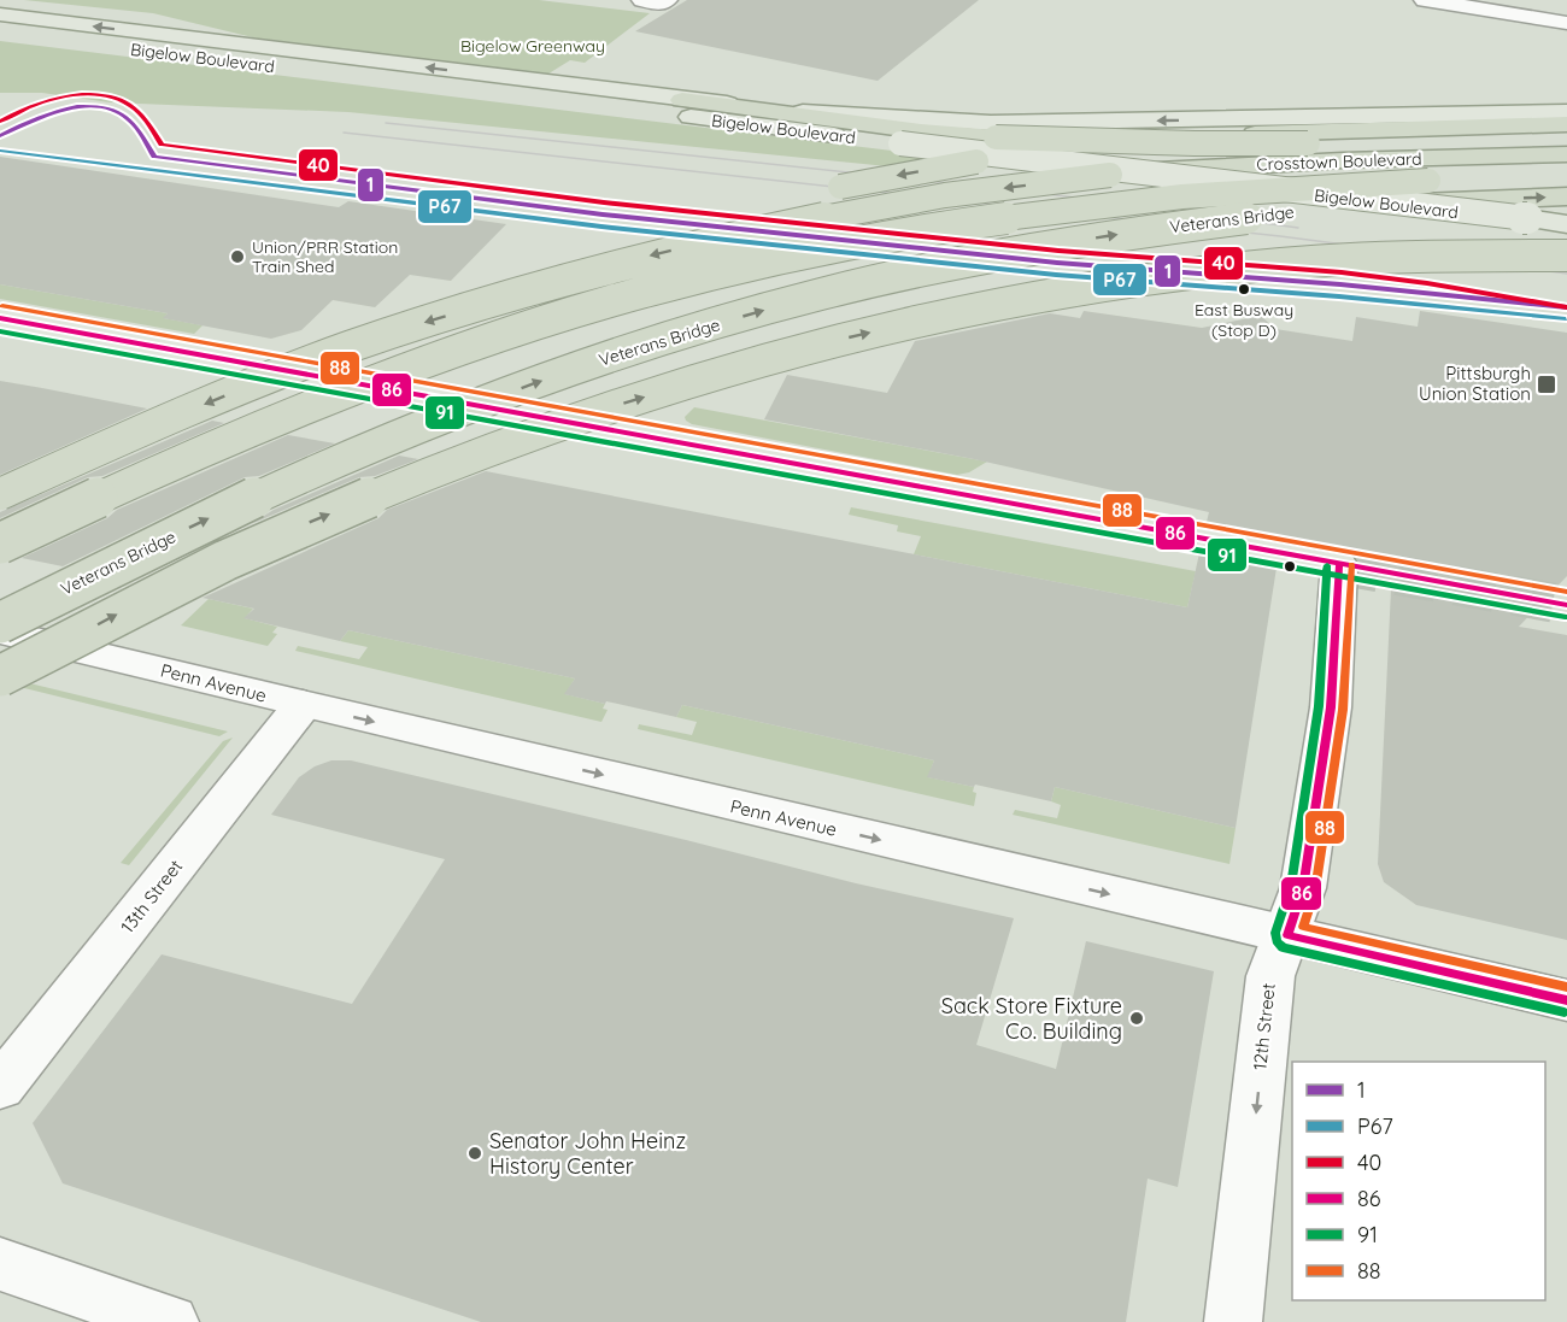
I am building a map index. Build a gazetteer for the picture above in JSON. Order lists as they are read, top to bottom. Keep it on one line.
{"streets":{"highway":["Crosstown Boulevard","Veterans Bridge"],"main road":["Bigelow Boulevard"],"street":["Penn Avenue","13th Street","12th Street"]},"crossings":[["Penn Avenue","13th Street"],["Penn Avenue","12th Street"]],"one_way":["Penn Avenue","12th Street"],"parks":["Bigelow Greenway"],"places":{"other":["Union/PRR Station Train Shed","East Busway (Stop D)","Sack Store Fixture Co. Building","Senator John Heinz History Center"],"transit":["Pittsburgh Union Station"]},"lines":["transit line 40","transit line 1","transit line P67","transit line 88","transit line 86","transit line 91"],"legend":["1","P67","40","86","91","88"]}
